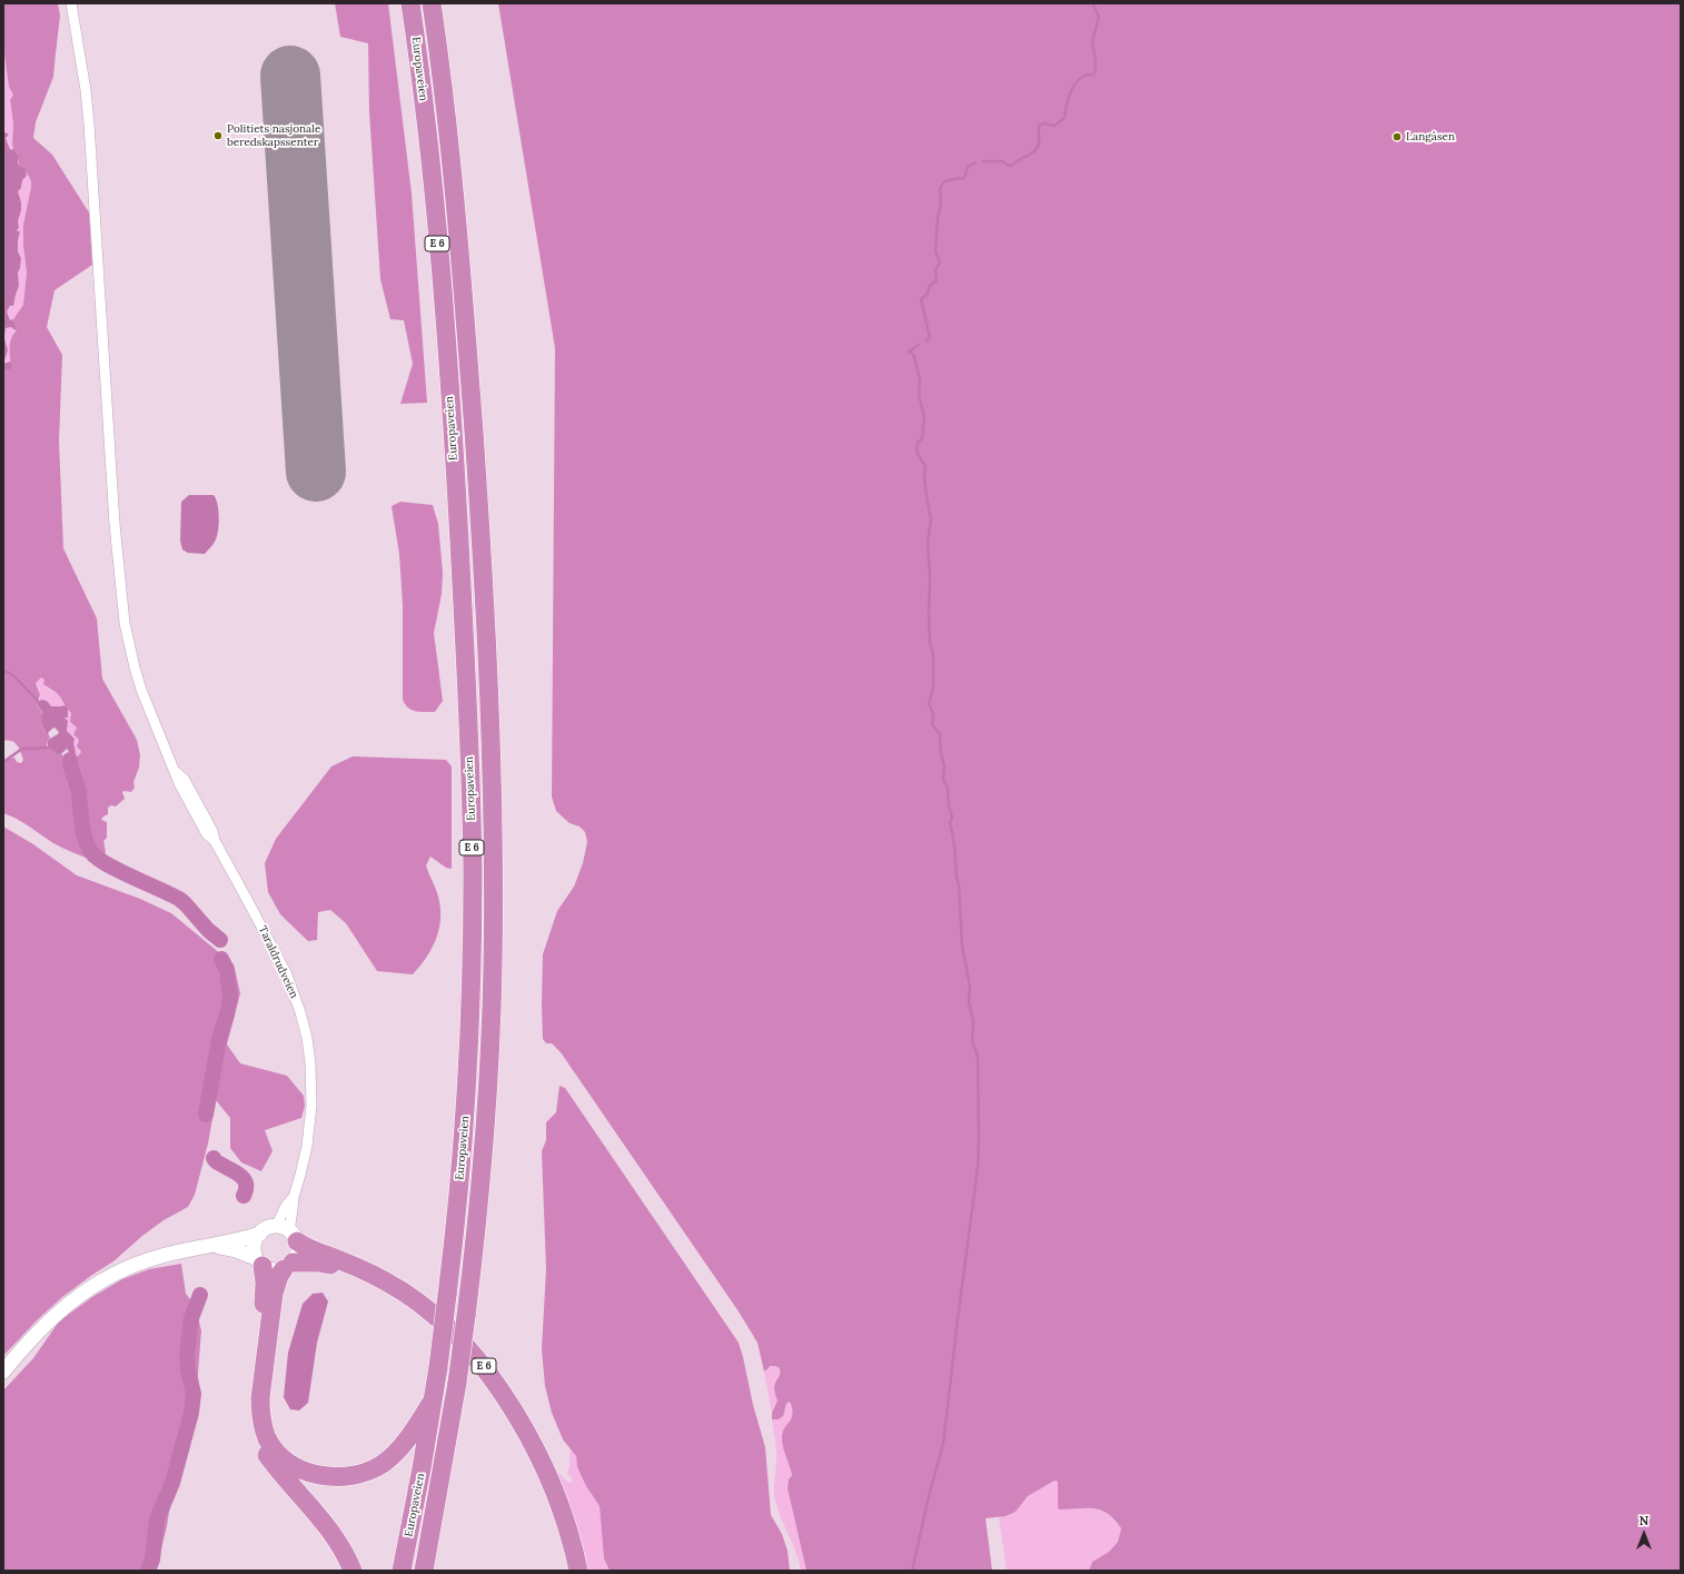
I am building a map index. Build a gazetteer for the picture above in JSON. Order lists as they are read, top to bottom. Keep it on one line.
{"streets":{"highway":["Europaveien","E 6"],"street":["Taraldrudveien"]},"crossings":[["Europaveien","E 6"],["E 6","Taraldrudveien"]],"places":["Politiets nasjonale beredskapssenter","Langåsen"],"north":"top"}
